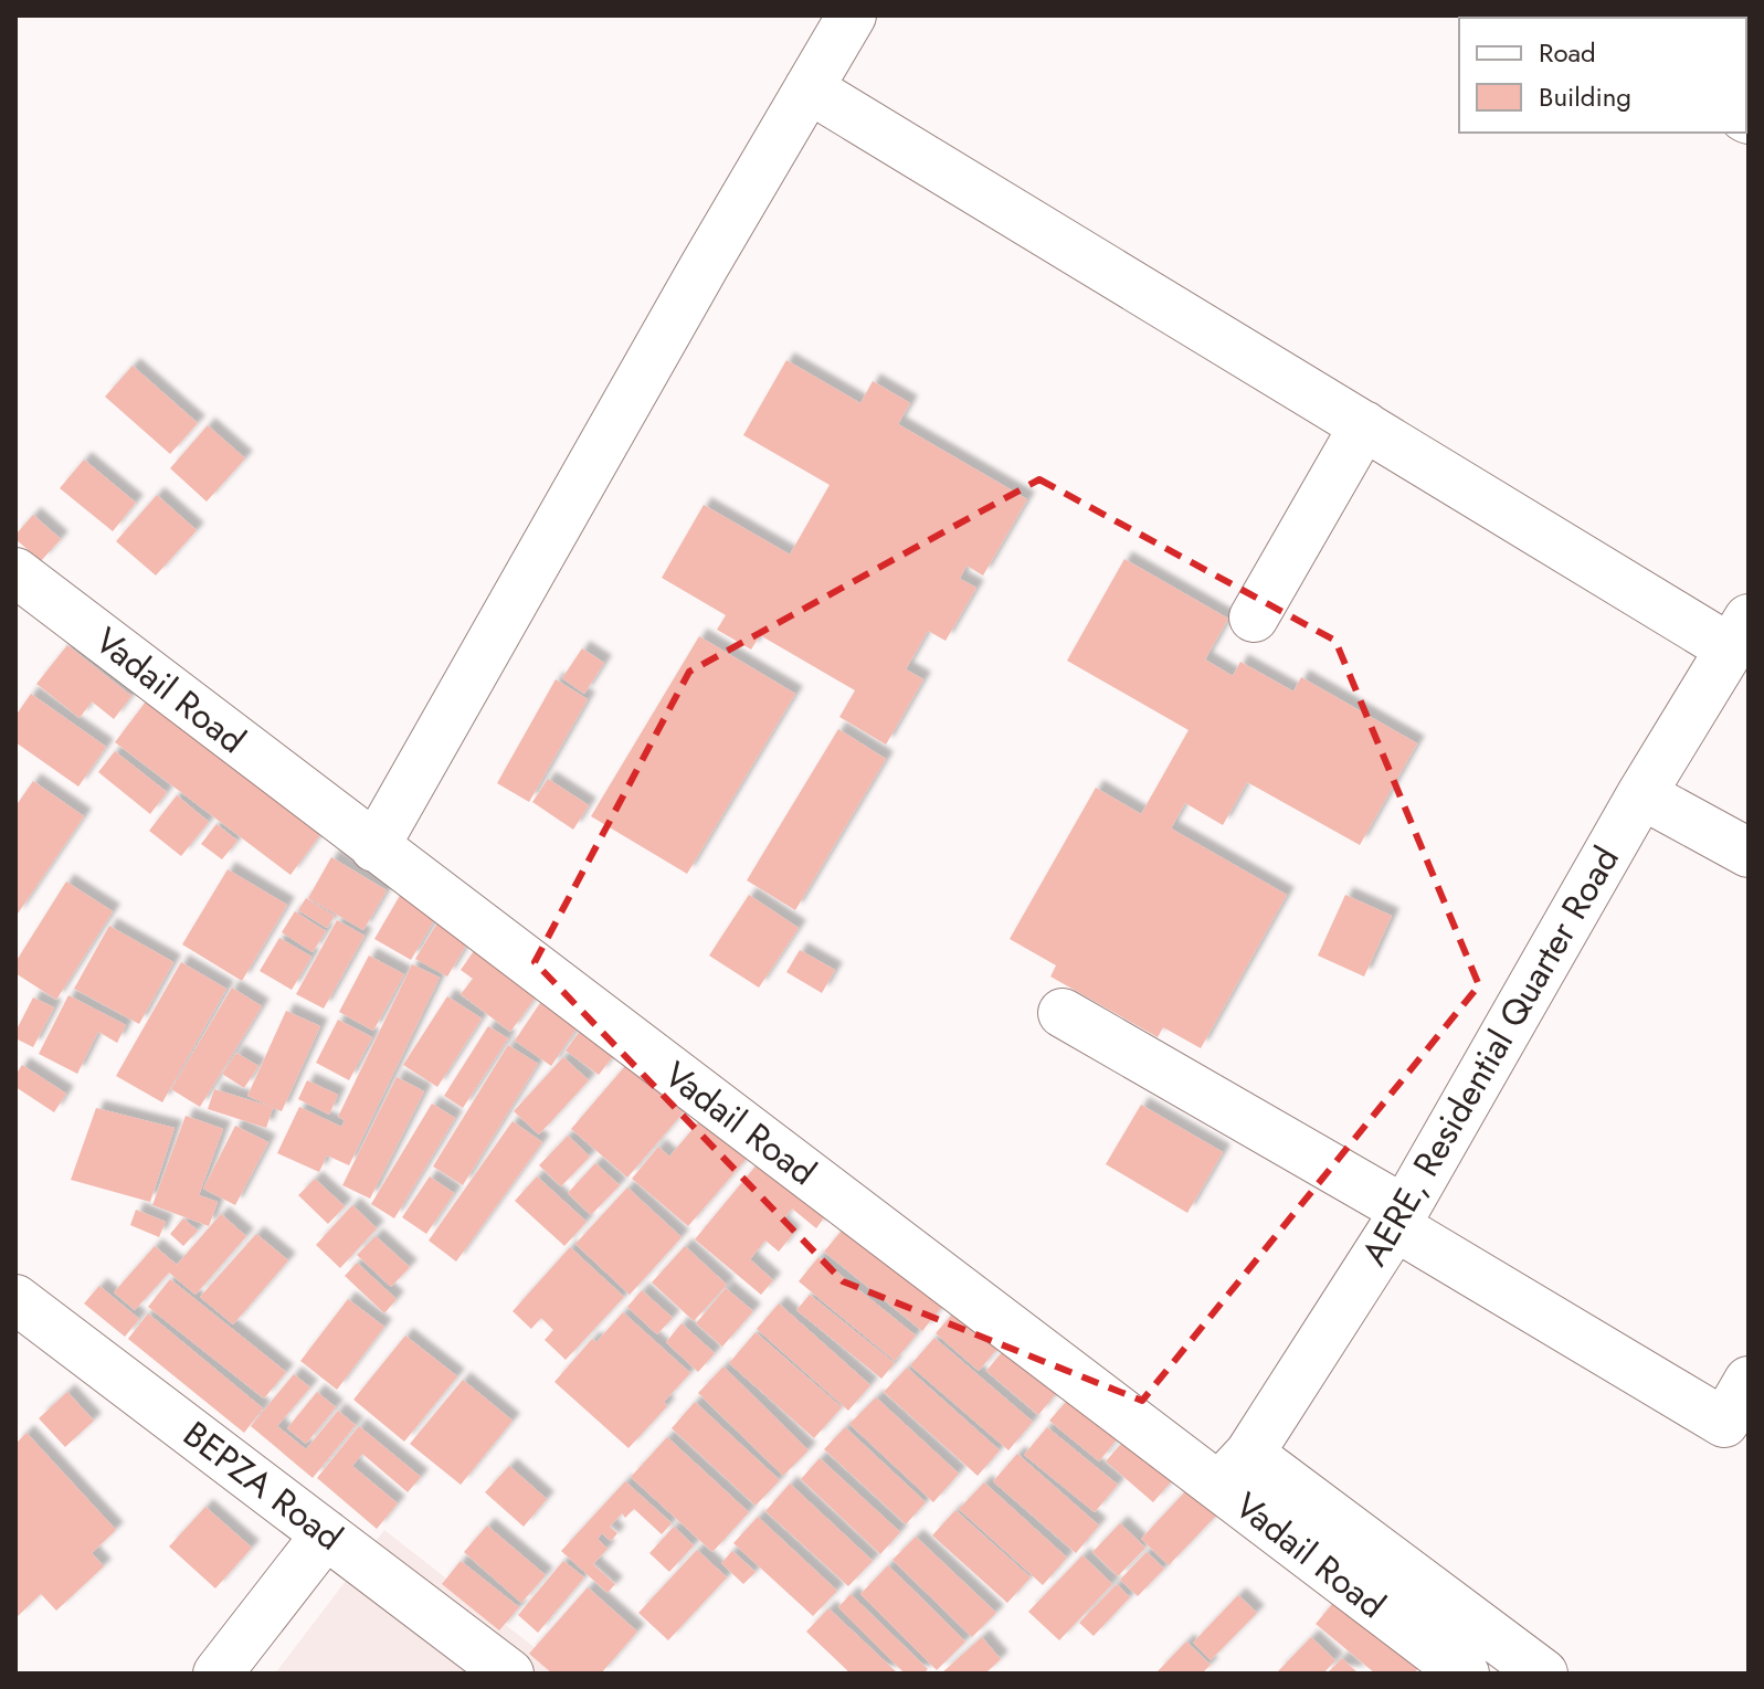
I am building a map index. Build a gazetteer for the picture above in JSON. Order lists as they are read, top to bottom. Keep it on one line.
{"streets":{"street":["Vadail Road","AERE, Residential Quarter Road","BEPZA Road"]},"crossings":[["Vadail Road","AERE, Residential Quarter Road"]],"legend":["Road","Building"]}
